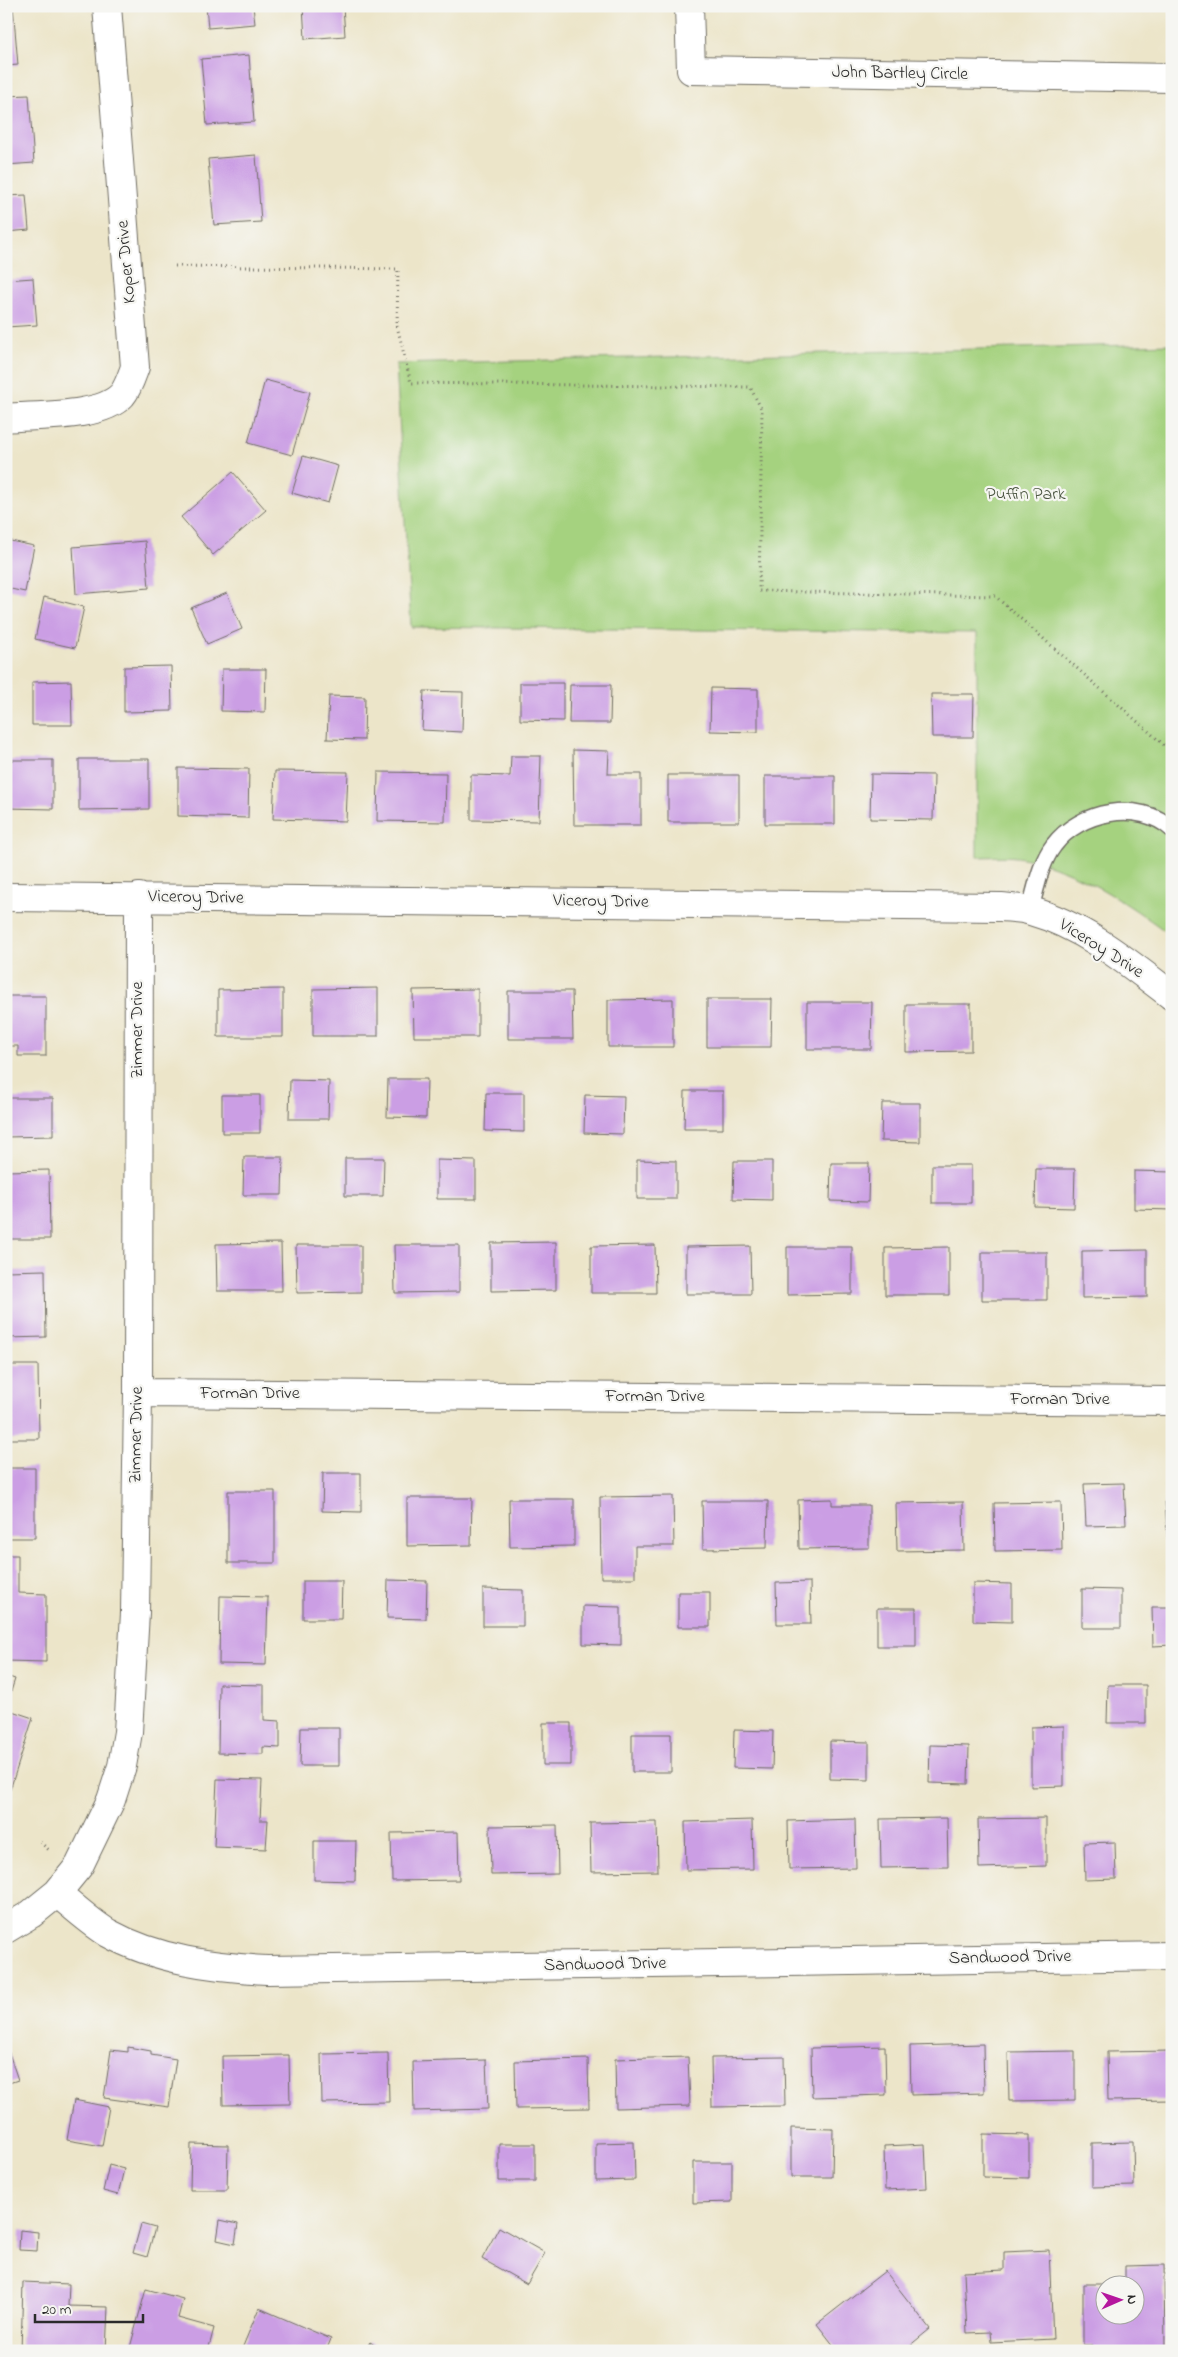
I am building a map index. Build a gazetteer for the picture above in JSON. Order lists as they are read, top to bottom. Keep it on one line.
{"streets":{"street":["John Bartley Circle","Koper Drive","Viceroy Drive","Zimmer Drive","Forman Drive","Sandwood Drive"]},"crossings":[["Viceroy Drive","Zimmer Drive"],["Zimmer Drive","Forman Drive"],["Zimmer Drive","Sandwood Drive"]],"parks":["Puffin Park"],"scale_bar":"20 m","north":"right"}
